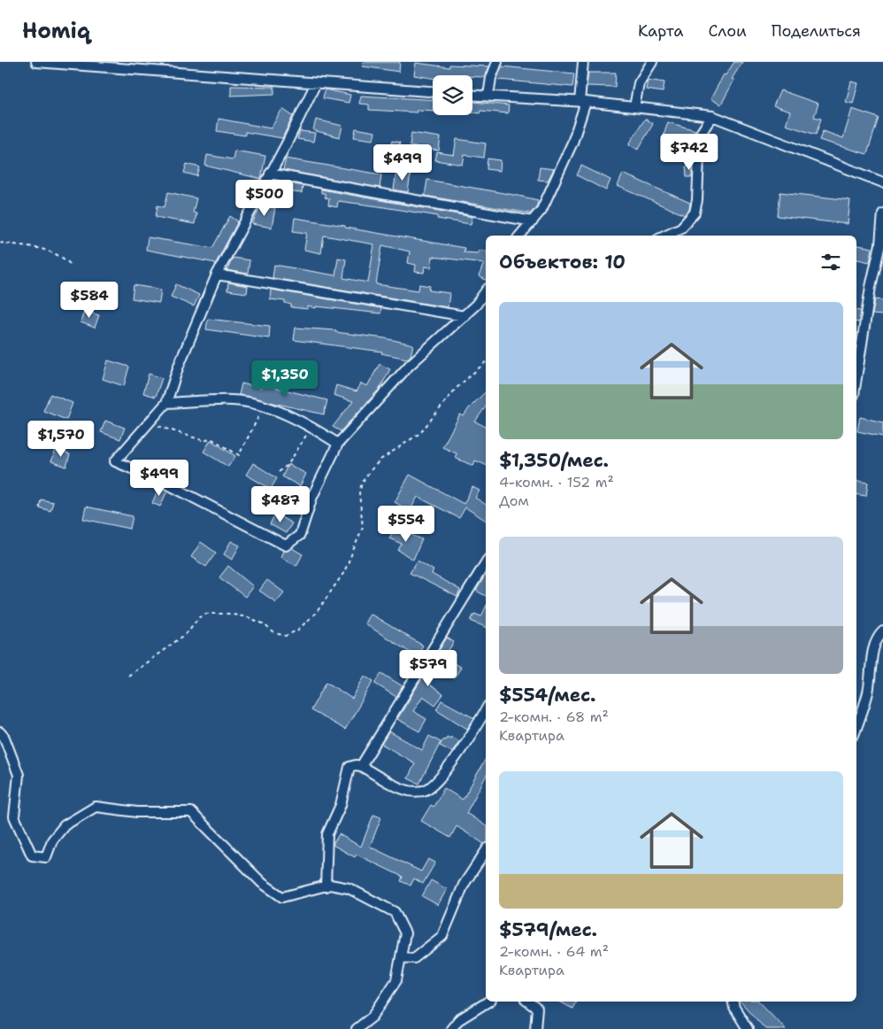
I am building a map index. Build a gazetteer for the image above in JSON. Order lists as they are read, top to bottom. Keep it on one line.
{"page":{"header":"Homiq","nav":["Карта","Слои","Поделиться"],"price":["$742","$499","$500","$584","$1,350","$1,570","$499","$487","$554","$579"],"heading":"Объектов: 10","list":[{"name":"$1,350/мес.","note":"4-комн. · 152 m² · Дом"},{"name":"$554/мес.","note":"2-комн. · 68 m² · Квартира"},{"name":"$579/мес.","note":"2-комн. · 64 m² · Квартира"}]}}
